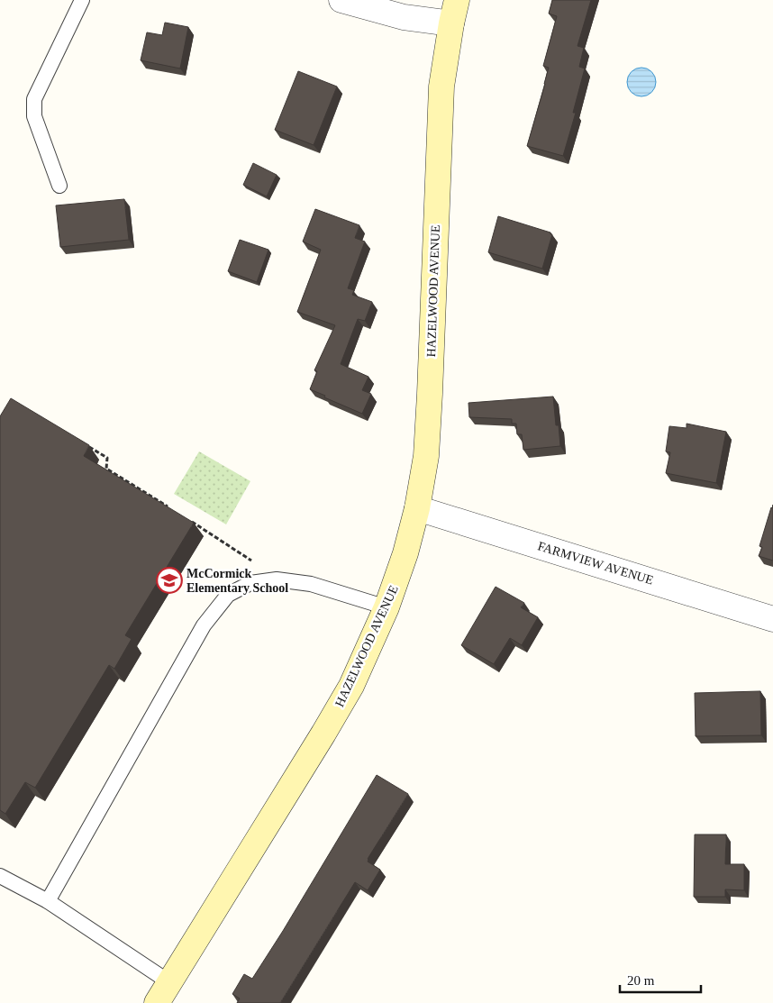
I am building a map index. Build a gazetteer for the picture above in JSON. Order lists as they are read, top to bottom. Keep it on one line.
{"streets":{"street":["HAZELWOOD AVENUE","FARMVIEW AVENUE"]},"crossings":[["HAZELWOOD AVENUE","FARMVIEW AVENUE"]],"places":{"school or university":["McCormick Elementary School"]},"scale_bar":"20 m"}
